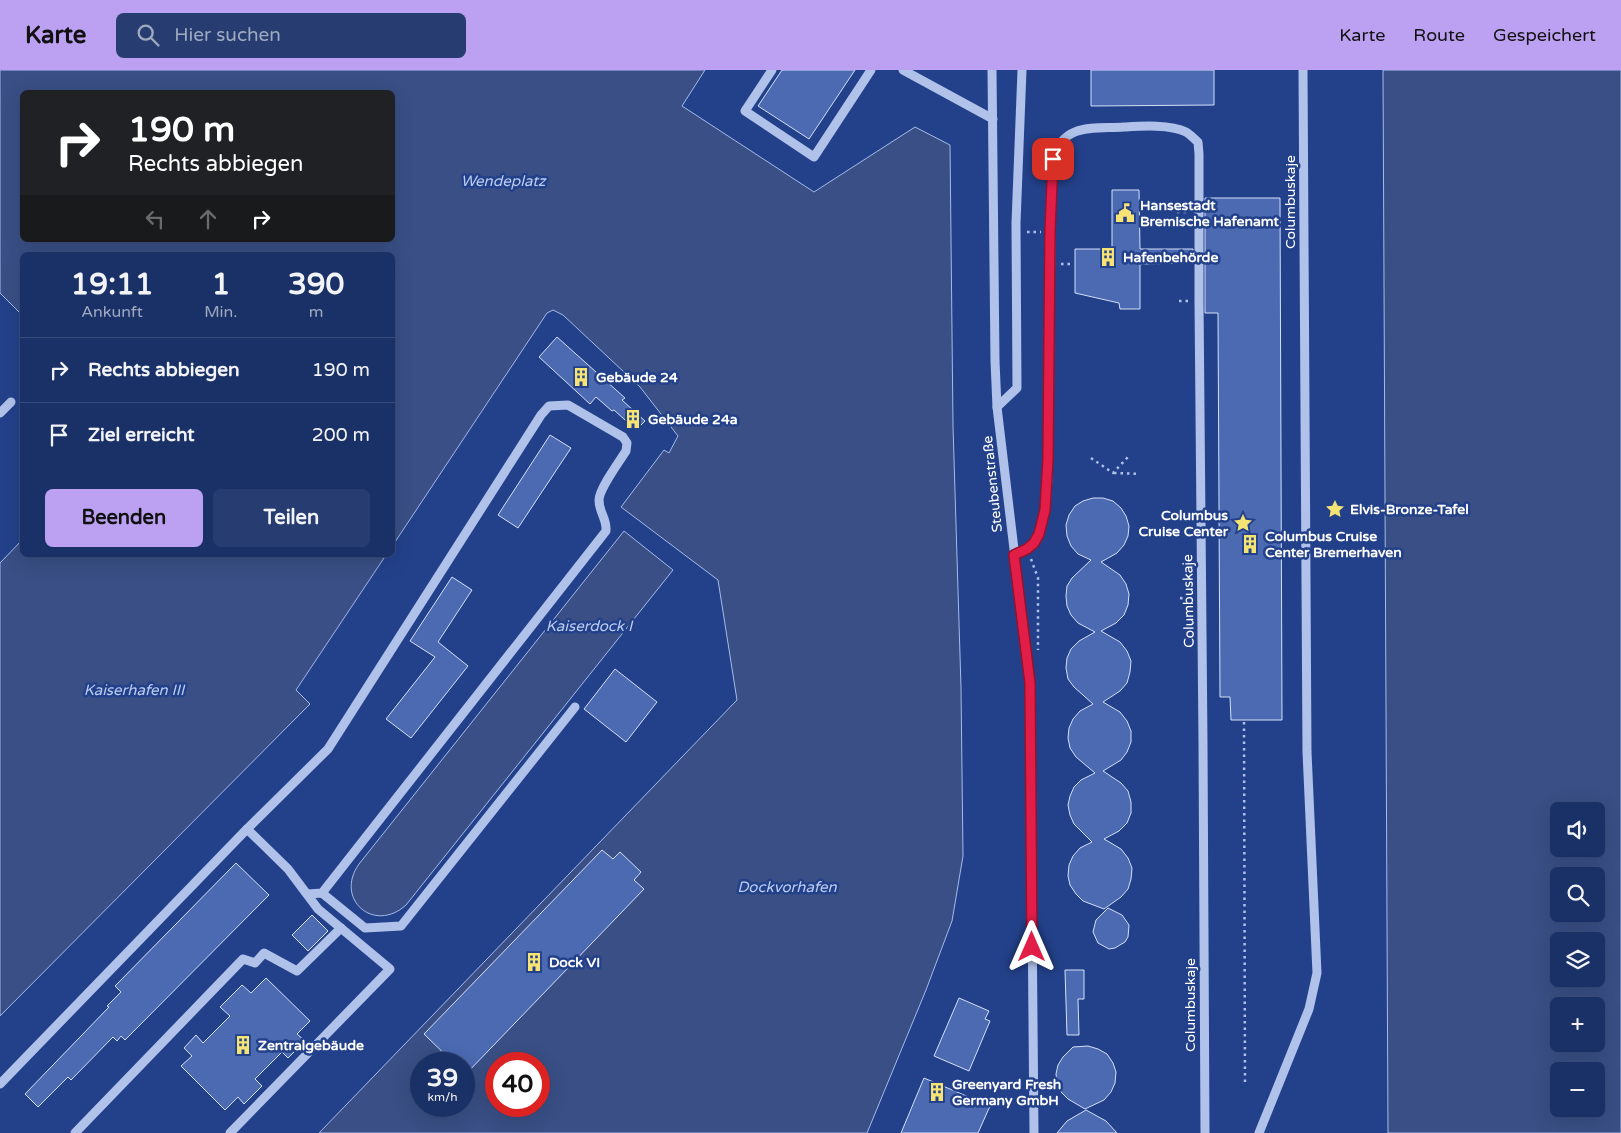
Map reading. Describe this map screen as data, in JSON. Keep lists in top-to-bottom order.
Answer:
{
  "streets": {
    "street": ["Columbuskaje", "Steubenstraße"]
  },
  "crossings": [
    ["Columbuskaje", "Steubenstraße"]
  ],
  "water": [
    "Wendeplatz",
    "Kaiserdock I",
    "Kaiserhafen III",
    "Dockvorhafen"
  ],
  "places": {
    "public building": ["Hansestadt Bremische Hafenamt"],
    "building": [
      "Hafenbehörde",
      "Gebäude 24",
      "Gebäude 24a",
      "Columbus Cruise Center Bremerhaven",
      "Dock VI",
      "Zentralgebäude",
      "Greenyard Fresh Germany GmbH"
    ],
    "place": ["Elvis-Bronze-Tafel", "Columbus Cruise Center"]
  },
  "page": {
    "header": "Karte",
    "search": "Hier suchen",
    "nav": ["Karte", "Route", "Gespeichert"],
    "turn": ["190 m", "Rechts abbiegen"],
    "eta": [
      "19:11",
      "Ankunft",
      "1",
      "Min.",
      "390",
      "m"
    ],
    "list": [
      {
        "name": "Rechts abbiegen",
        "value": "190 m"
      },
      {
        "name": "Ziel erreicht",
        "value": "200 m"
      }
    ],
    "buttons": ["Beenden", "Teilen"],
    "map_buttons": ["+", "−"],
    "speed": "39 km/h",
    "limit": "40"
  }
}
